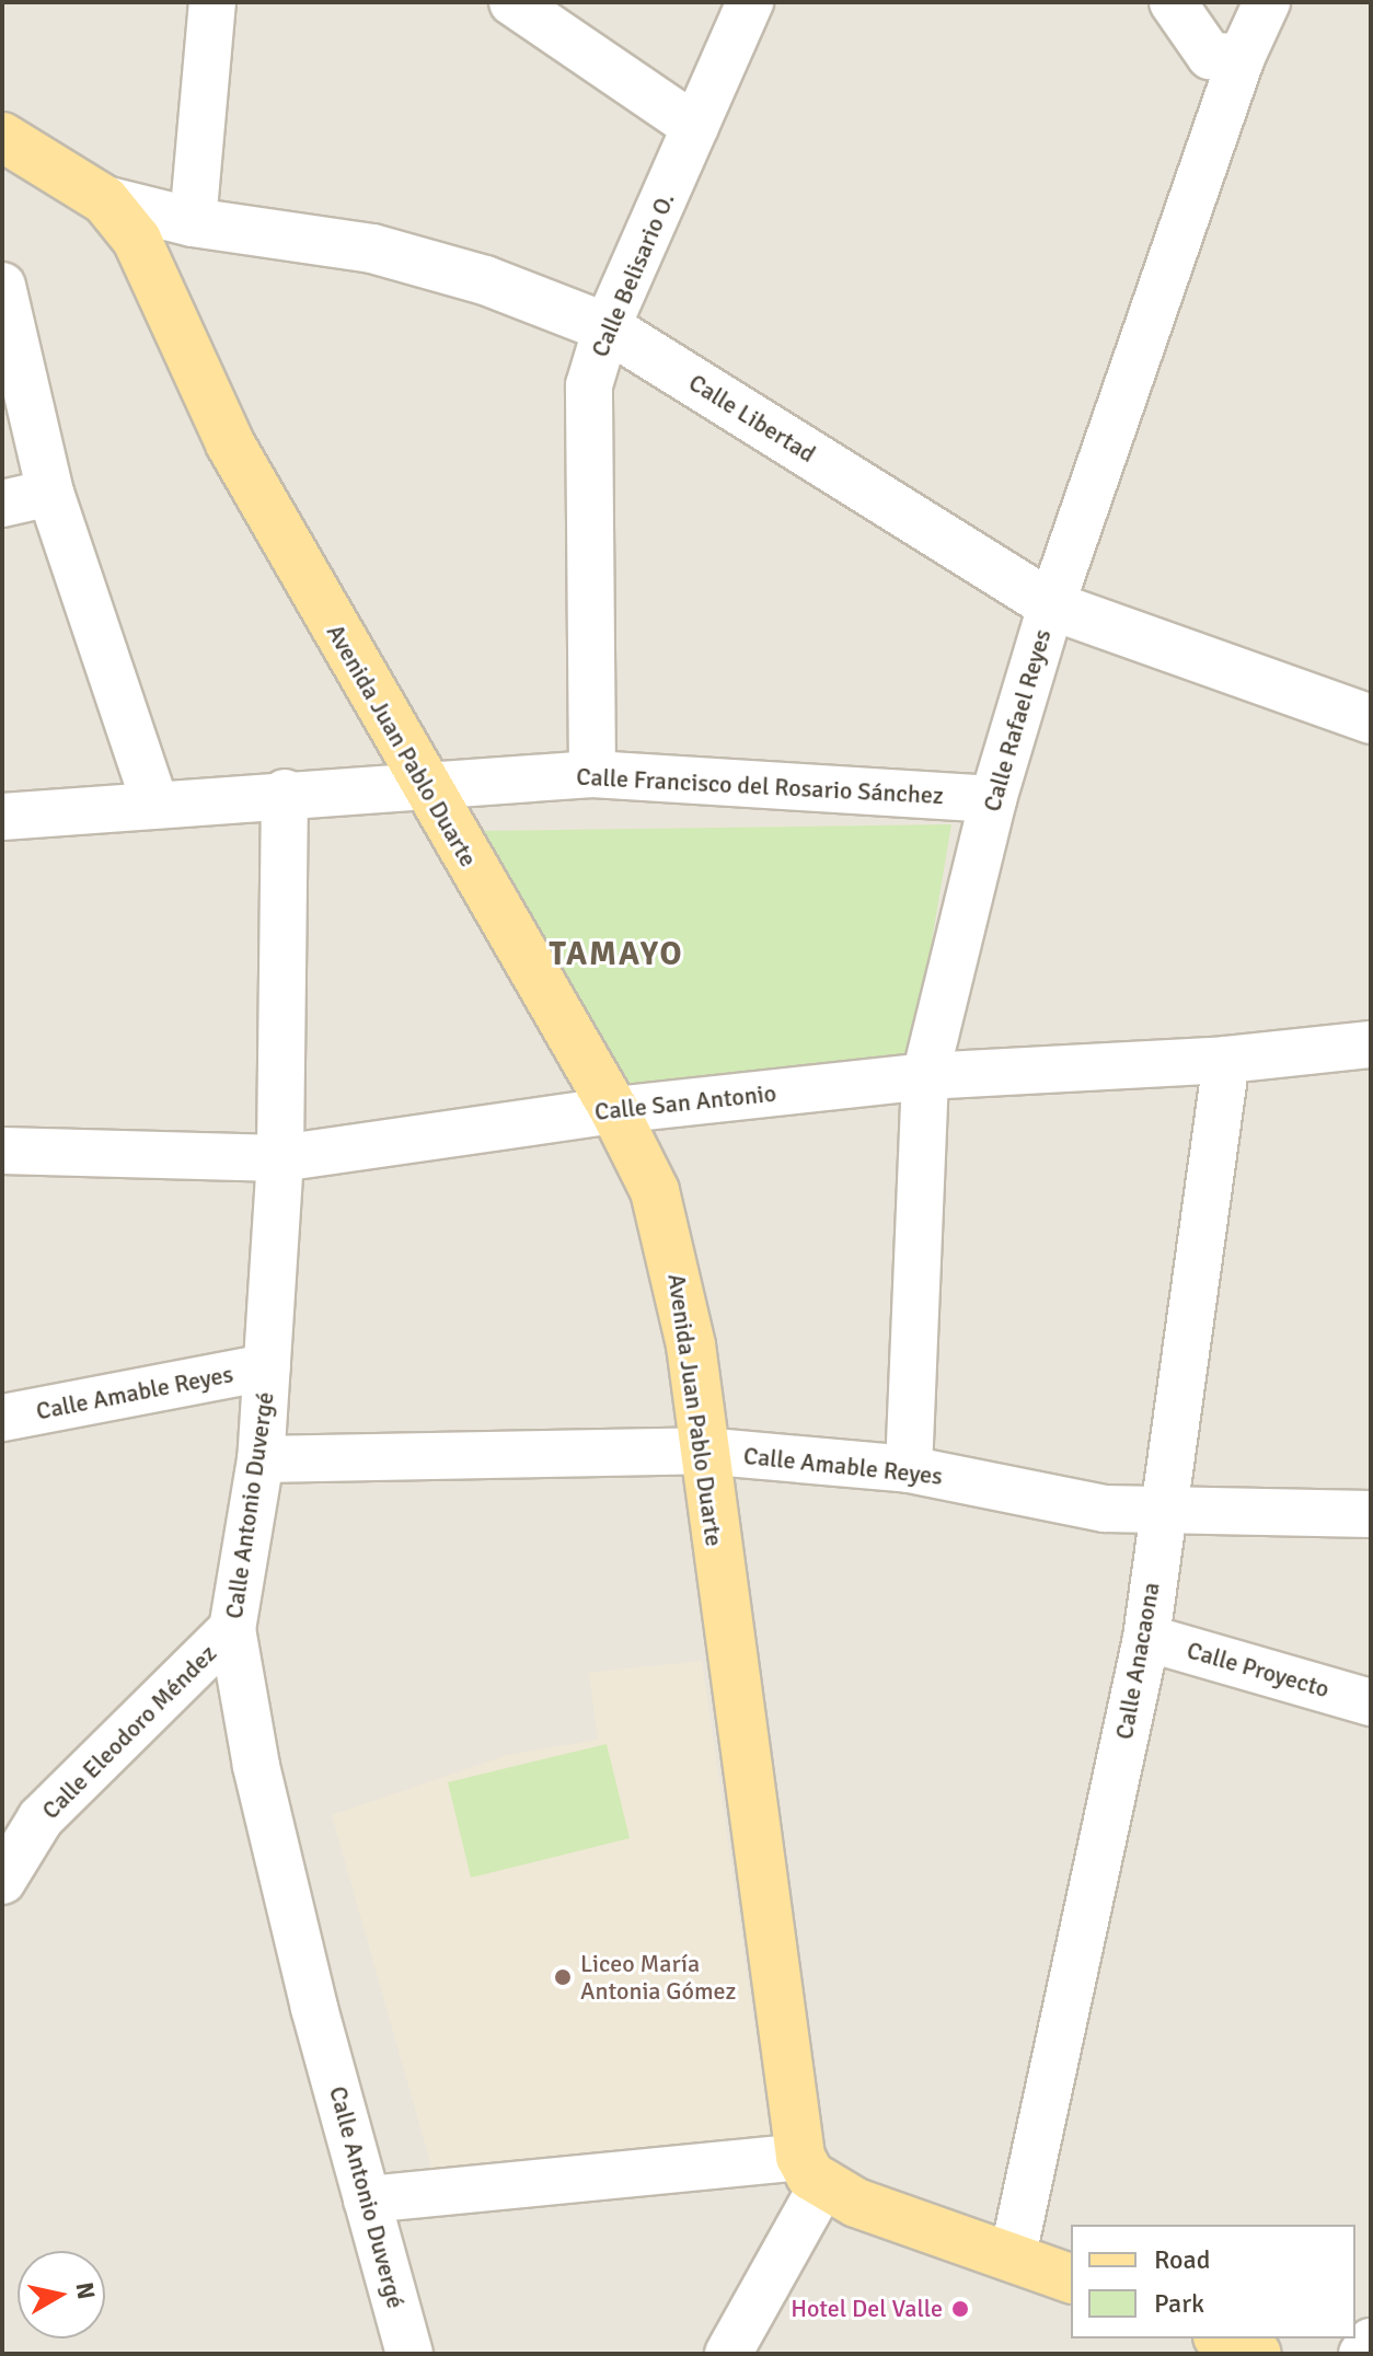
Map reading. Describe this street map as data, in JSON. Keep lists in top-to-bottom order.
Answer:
{
  "streets": {
    "main road": ["Avenida Juan Pablo Duarte"],
    "street": [
      "Calle Belisario O.",
      "Calle Libertad",
      "Calle Rafael Reyes",
      "Calle Francisco del Rosario Sánchez",
      "Calle San Antonio",
      "Calle Amable Reyes",
      "Calle Antonio Duvergé",
      "Calle Anacaona",
      "Calle Proyecto",
      "Calle Eleodoro Méndez"
    ]
  },
  "crossings": [
    ["Calle Belisario O.", "Calle Libertad"],
    ["Calle Belisario O.", "Calle Francisco del Rosario Sánchez"],
    ["Calle Libertad", "Calle Rafael Reyes"],
    ["Calle Libertad", "Avenida Juan Pablo Duarte"],
    ["Calle Rafael Reyes", "Calle Francisco del Rosario Sánchez"],
    ["Calle Rafael Reyes", "Calle San Antonio"],
    ["Calle Rafael Reyes", "Calle Amable Reyes"],
    ["Avenida Juan Pablo Duarte", "Calle Francisco del Rosario Sánchez"],
    ["Avenida Juan Pablo Duarte", "Calle San Antonio"],
    ["Avenida Juan Pablo Duarte", "Calle Amable Reyes"],
    ["Calle Francisco del Rosario Sánchez", "Calle Antonio Duvergé"],
    ["Calle San Antonio", "Calle Antonio Duvergé"],
    ["Calle San Antonio", "Calle Anacaona"],
    ["Calle Amable Reyes", "Calle Antonio Duvergé"],
    ["Calle Amable Reyes", "Calle Anacaona"],
    ["Calle Antonio Duvergé", "Calle Eleodoro Méndez"],
    ["Calle Anacaona", "Calle Proyecto"]
  ],
  "districts": ["TAMAYO"],
  "places": ["Liceo María Antonia Gómez", "Hotel Del Valle"],
  "legend": ["Road", "Park"],
  "north": "right"
}
